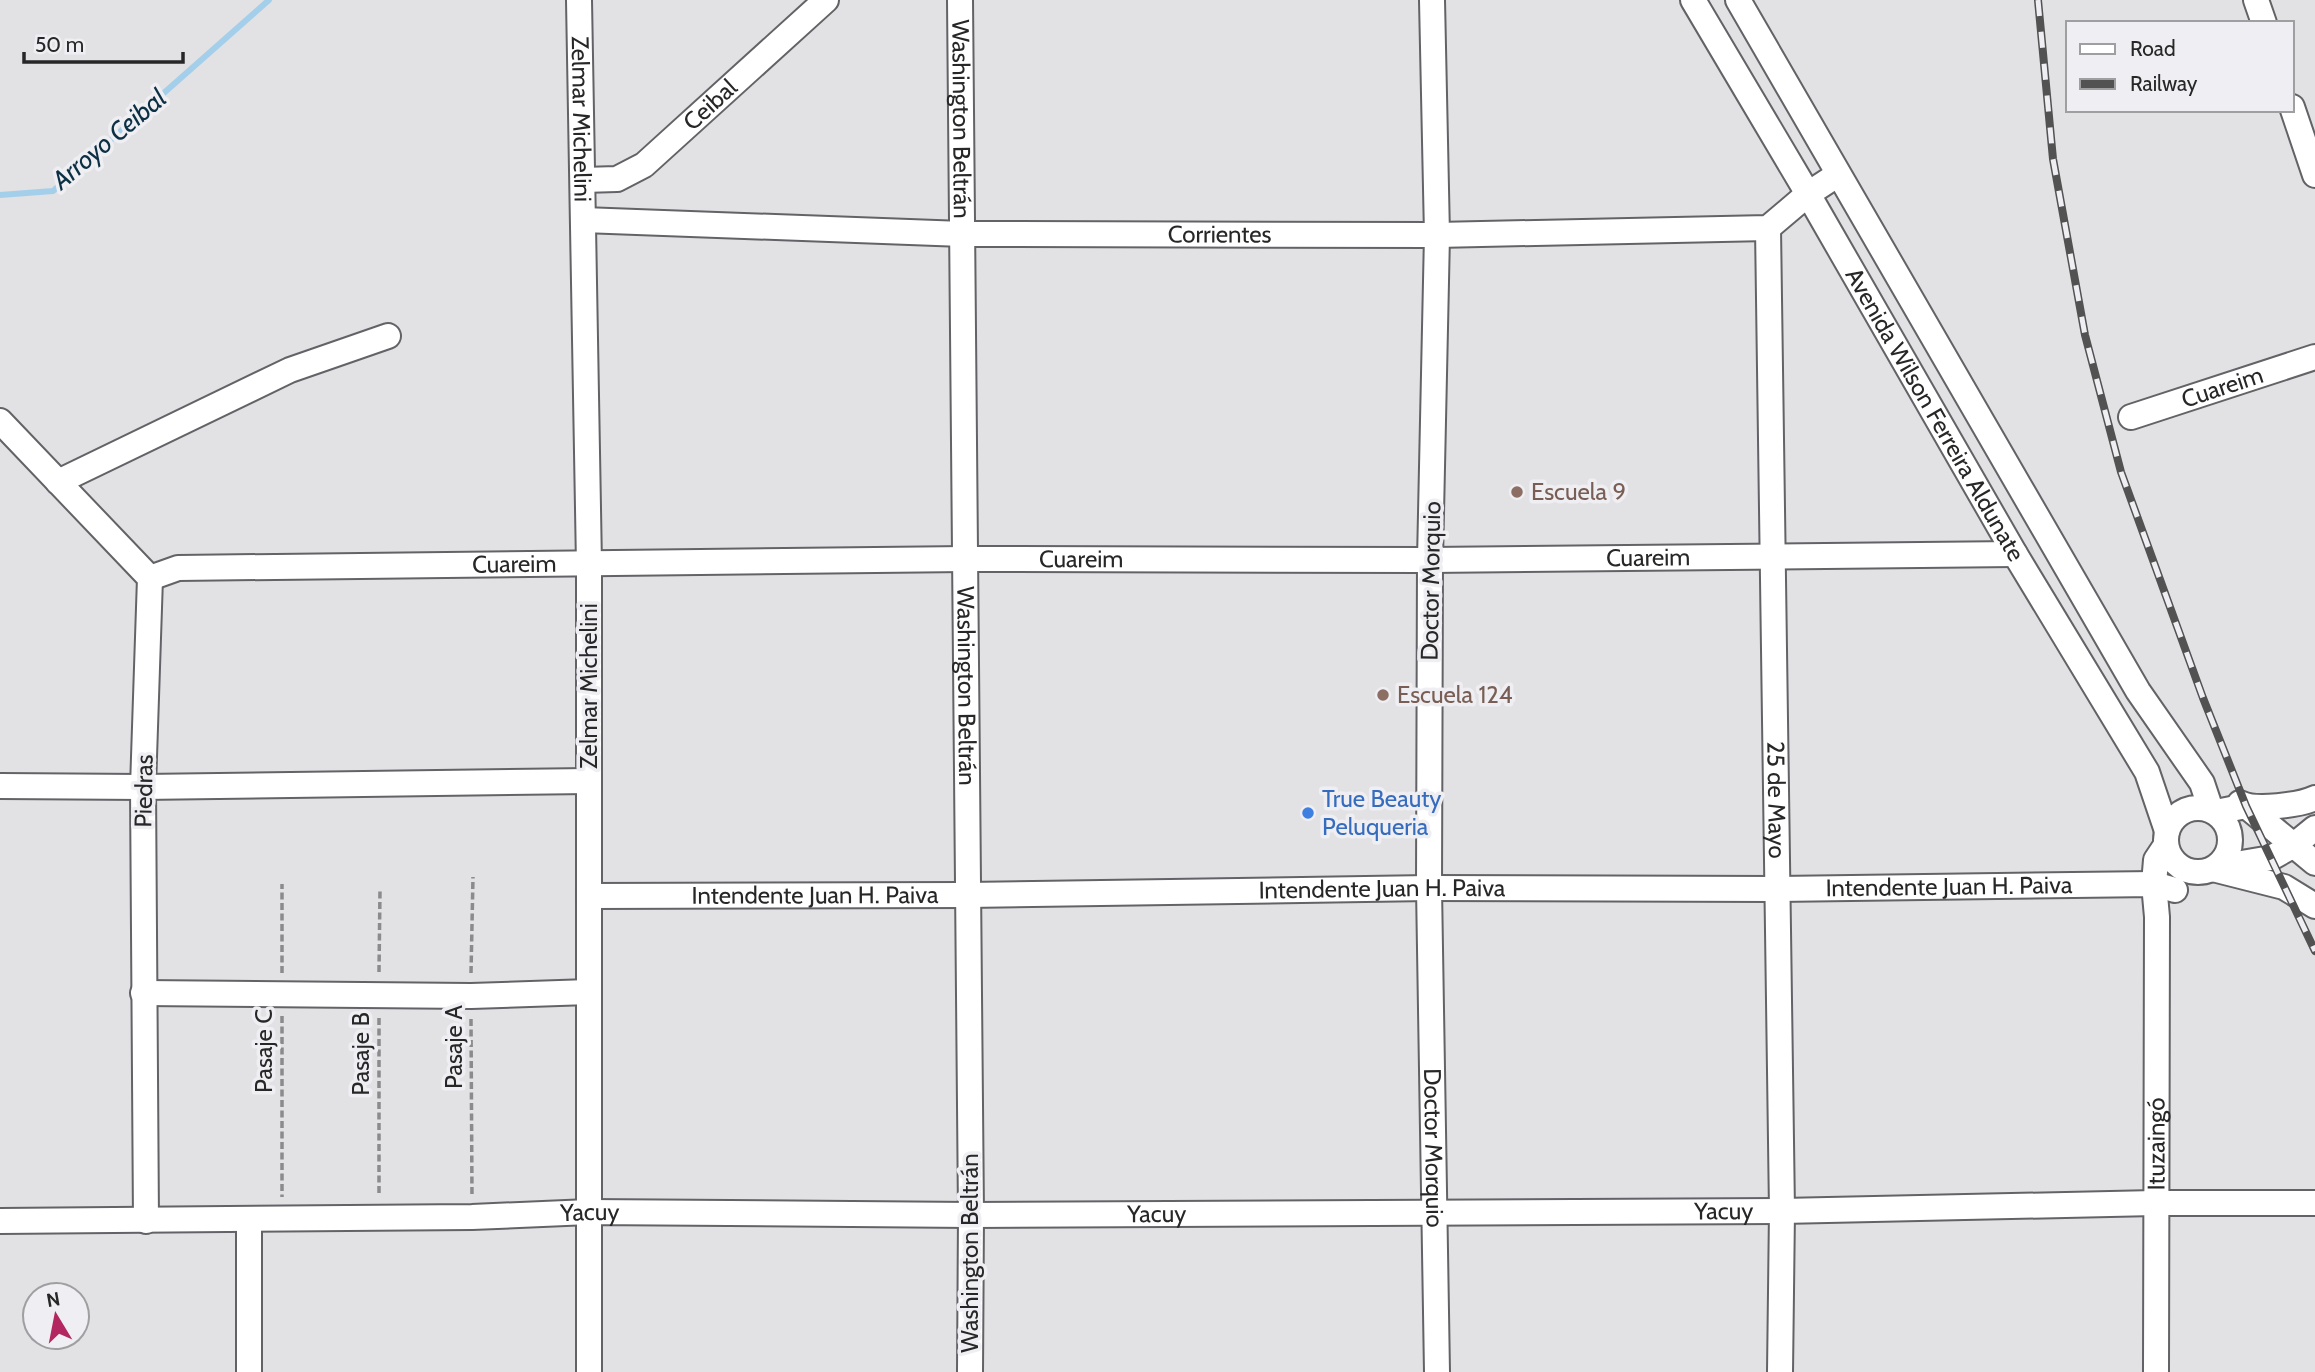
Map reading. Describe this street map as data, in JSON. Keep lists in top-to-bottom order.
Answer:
{
  "streets": {
    "street": [
      "Ceibal",
      "Zelmar Michelini",
      "Washington Beltrán",
      "Corrientes",
      "Cuareim",
      "Avenida Wilson Ferreira Aldunate",
      "Doctor Morquio",
      "Piedras",
      "25 de Mayo",
      "Intendente Juan H. Paiva",
      "Ituzaingó",
      "Yacuy"
    ],
    "path": ["Pasaje A", "Pasaje C", "Pasaje B"]
  },
  "crossings": [
    ["Ceibal", "Zelmar Michelini"],
    ["Zelmar Michelini", "Corrientes"],
    ["Zelmar Michelini", "Cuareim"],
    ["Zelmar Michelini", "Intendente Juan H. Paiva"],
    ["Zelmar Michelini", "Yacuy"],
    ["Washington Beltrán", "Corrientes"],
    ["Washington Beltrán", "Cuareim"],
    ["Washington Beltrán", "Intendente Juan H. Paiva"],
    ["Washington Beltrán", "Yacuy"],
    ["Corrientes", "Doctor Morquio"],
    ["Corrientes", "25 de Mayo"],
    ["Cuareim", "Avenida Wilson Ferreira Aldunate"],
    ["Cuareim", "Doctor Morquio"],
    ["Cuareim", "Piedras"],
    ["Cuareim", "25 de Mayo"],
    ["Avenida Wilson Ferreira Aldunate", "Ituzaingó"],
    ["Doctor Morquio", "Intendente Juan H. Paiva"],
    ["Doctor Morquio", "Yacuy"],
    ["Piedras", "Yacuy"],
    ["25 de Mayo", "Intendente Juan H. Paiva"],
    ["25 de Mayo", "Yacuy"],
    ["Intendente Juan H. Paiva", "Ituzaingó"],
    ["Pasaje A", "Yacuy"],
    ["Pasaje C", "Yacuy"],
    ["Pasaje B", "Yacuy"],
    ["Ituzaingó", "Yacuy"]
  ],
  "water": ["Arroyo Ceibal"],
  "places": ["Escuela 9", "Escuela 124", "True Beauty Peluqueria"],
  "legend": ["Road", "Railway"],
  "scale_bar": "50 m",
  "north": "top"
}
